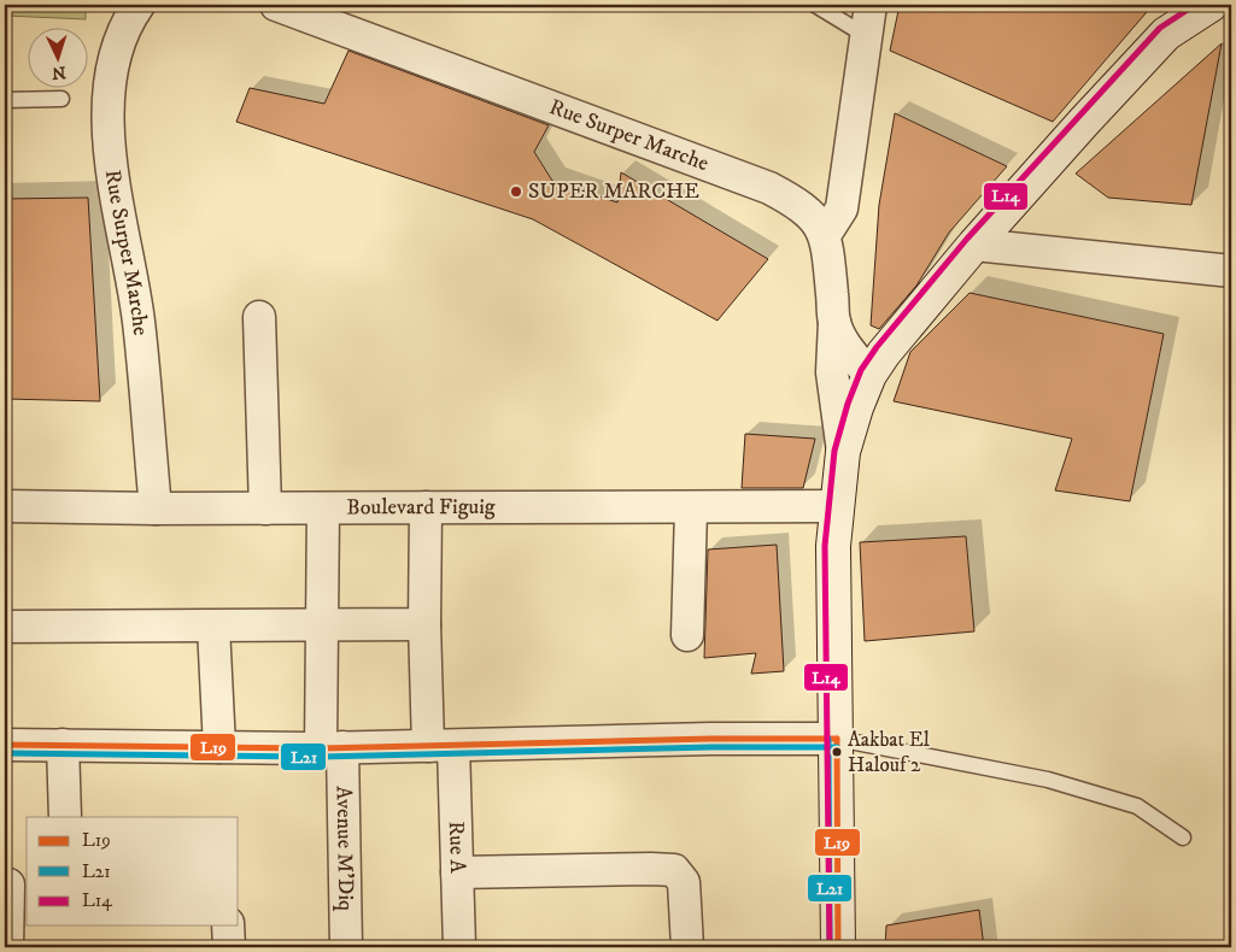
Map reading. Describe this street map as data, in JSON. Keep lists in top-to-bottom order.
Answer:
{
  "streets": {
    "street": [
      "Rue Surper Marche",
      "Boulevard Figuig",
      "Rue A",
      "Avenue M'Diq"
    ]
  },
  "crossings": [
    ["Rue Surper Marche", "Boulevard Figuig"],
    ["Boulevard Figuig", "Rue A"],
    ["Boulevard Figuig", "Avenue M'Diq"]
  ],
  "places": ["SUPER MARCHE", "Aakbat El Halouf 2"],
  "lines": ["transit line L14", "transit line L19", "transit line L21"],
  "legend": ["L19", "L21", "L14"],
  "north": "bottom"
}
